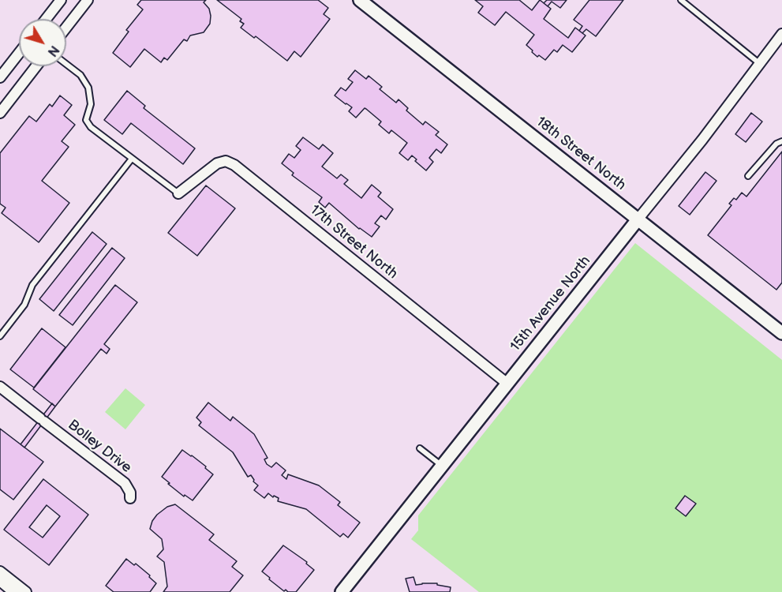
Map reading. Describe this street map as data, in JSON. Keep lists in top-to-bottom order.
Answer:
{
  "streets": {
    "street": [
      "18th Street North",
      "17th Street North",
      "15th Avenue North",
      "Bolley Drive"
    ]
  },
  "crossings": [
    ["18th Street North", "15th Avenue North"],
    ["17th Street North", "15th Avenue North"]
  ],
  "north": "bottom right"
}
